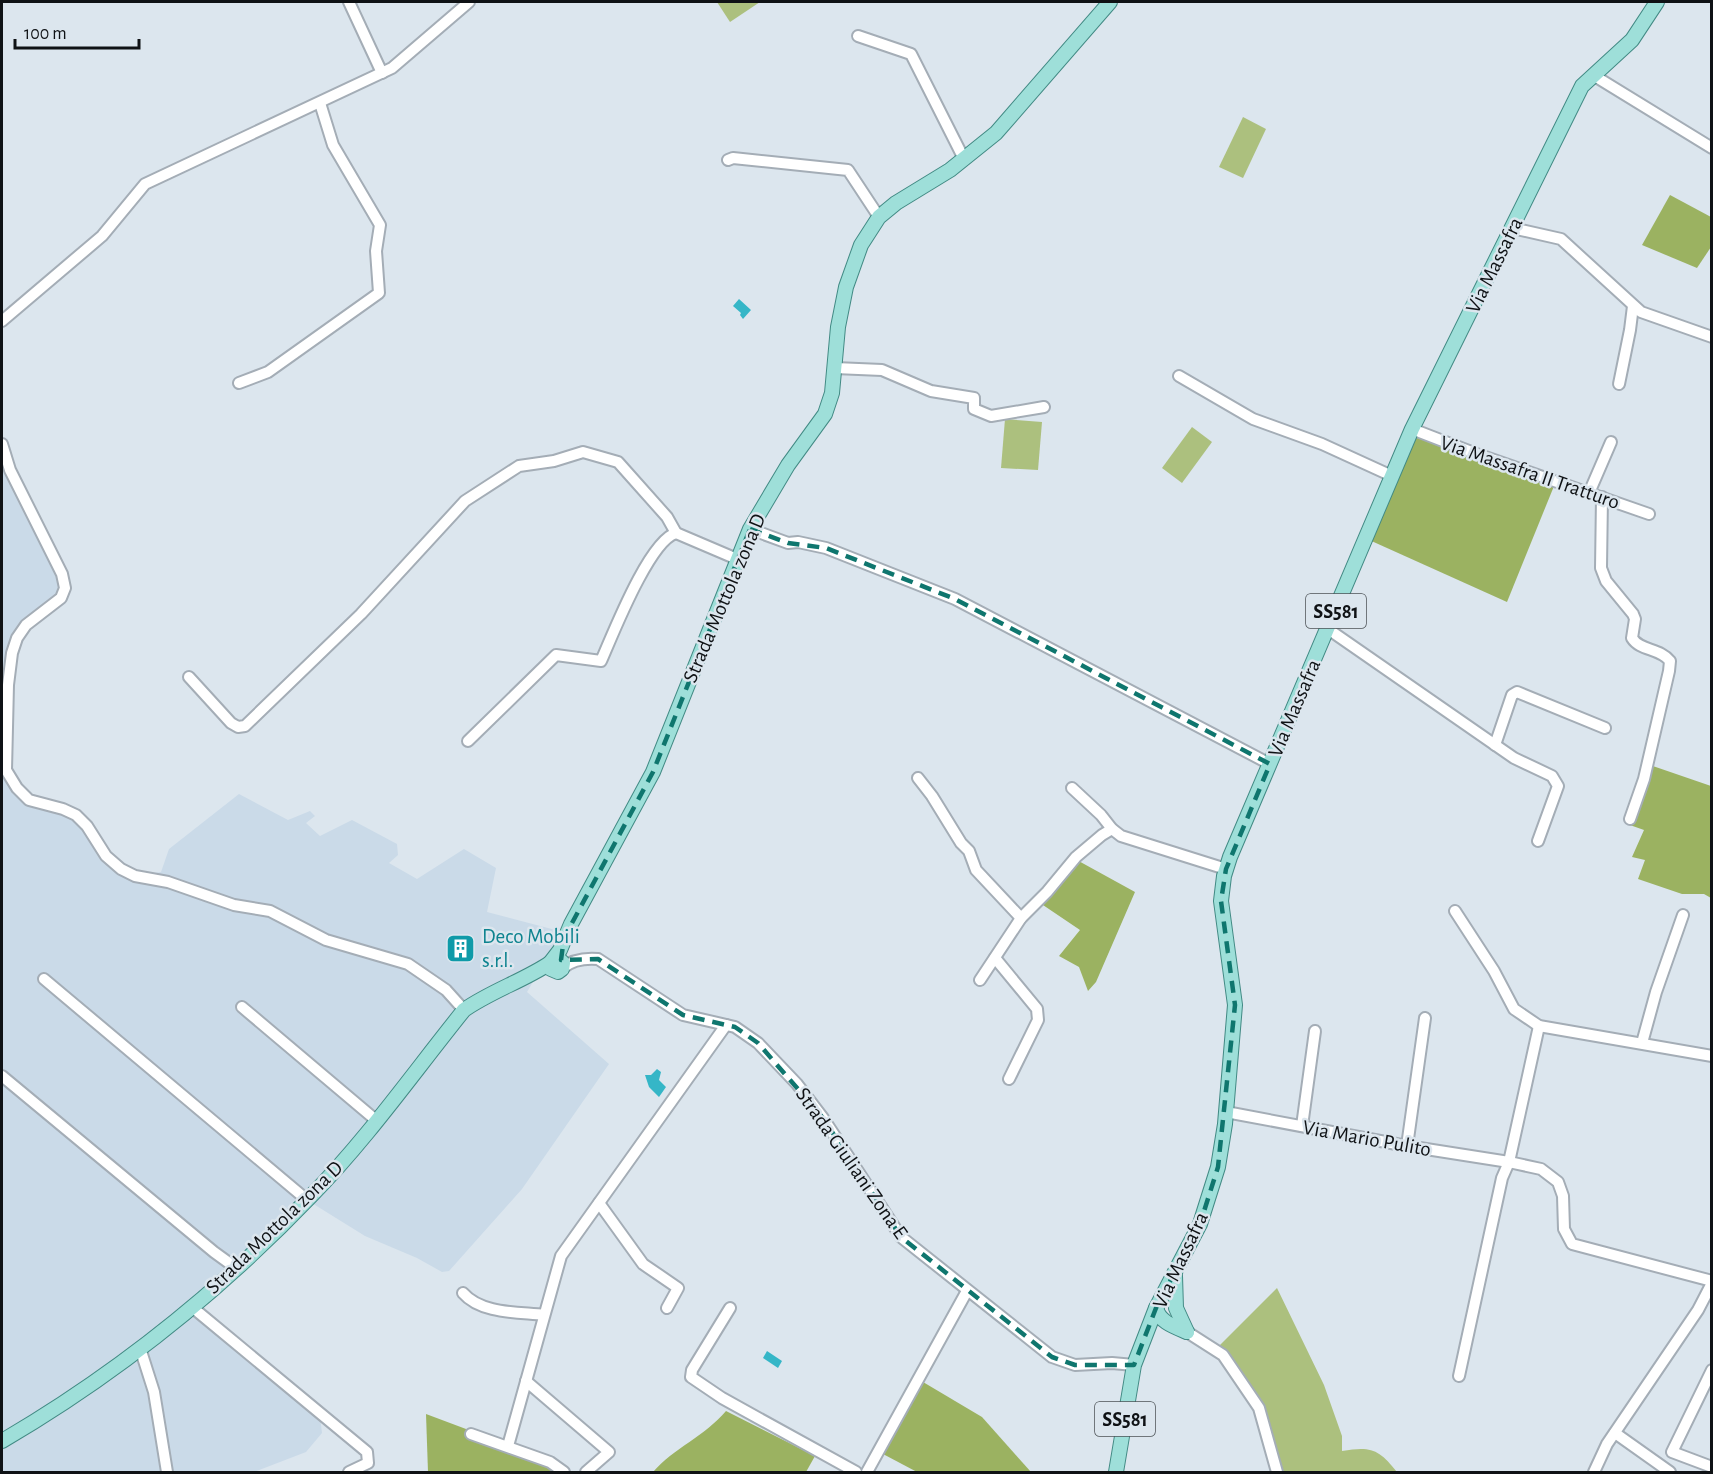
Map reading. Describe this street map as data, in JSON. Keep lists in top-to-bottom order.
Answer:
{
  "streets": {
    "main road": ["Via Massafra", "Strada Mottola zona D", "SS581"],
    "street": ["Via Massafra II Tratturo", "Via Mario Pulito", "Strada Giuliani Zona E"]
  },
  "crossings": [
    ["Via Massafra", "Via Massafra II Tratturo"],
    ["Via Massafra", "Via Mario Pulito"],
    ["Via Massafra", "Strada Giuliani Zona E"],
    ["Strada Mottola zona D", "Strada Giuliani Zona E"]
  ],
  "places": {
    "building": ["Deco Mobili s.r.l."]
  },
  "scale_bar": "100 m"
}
